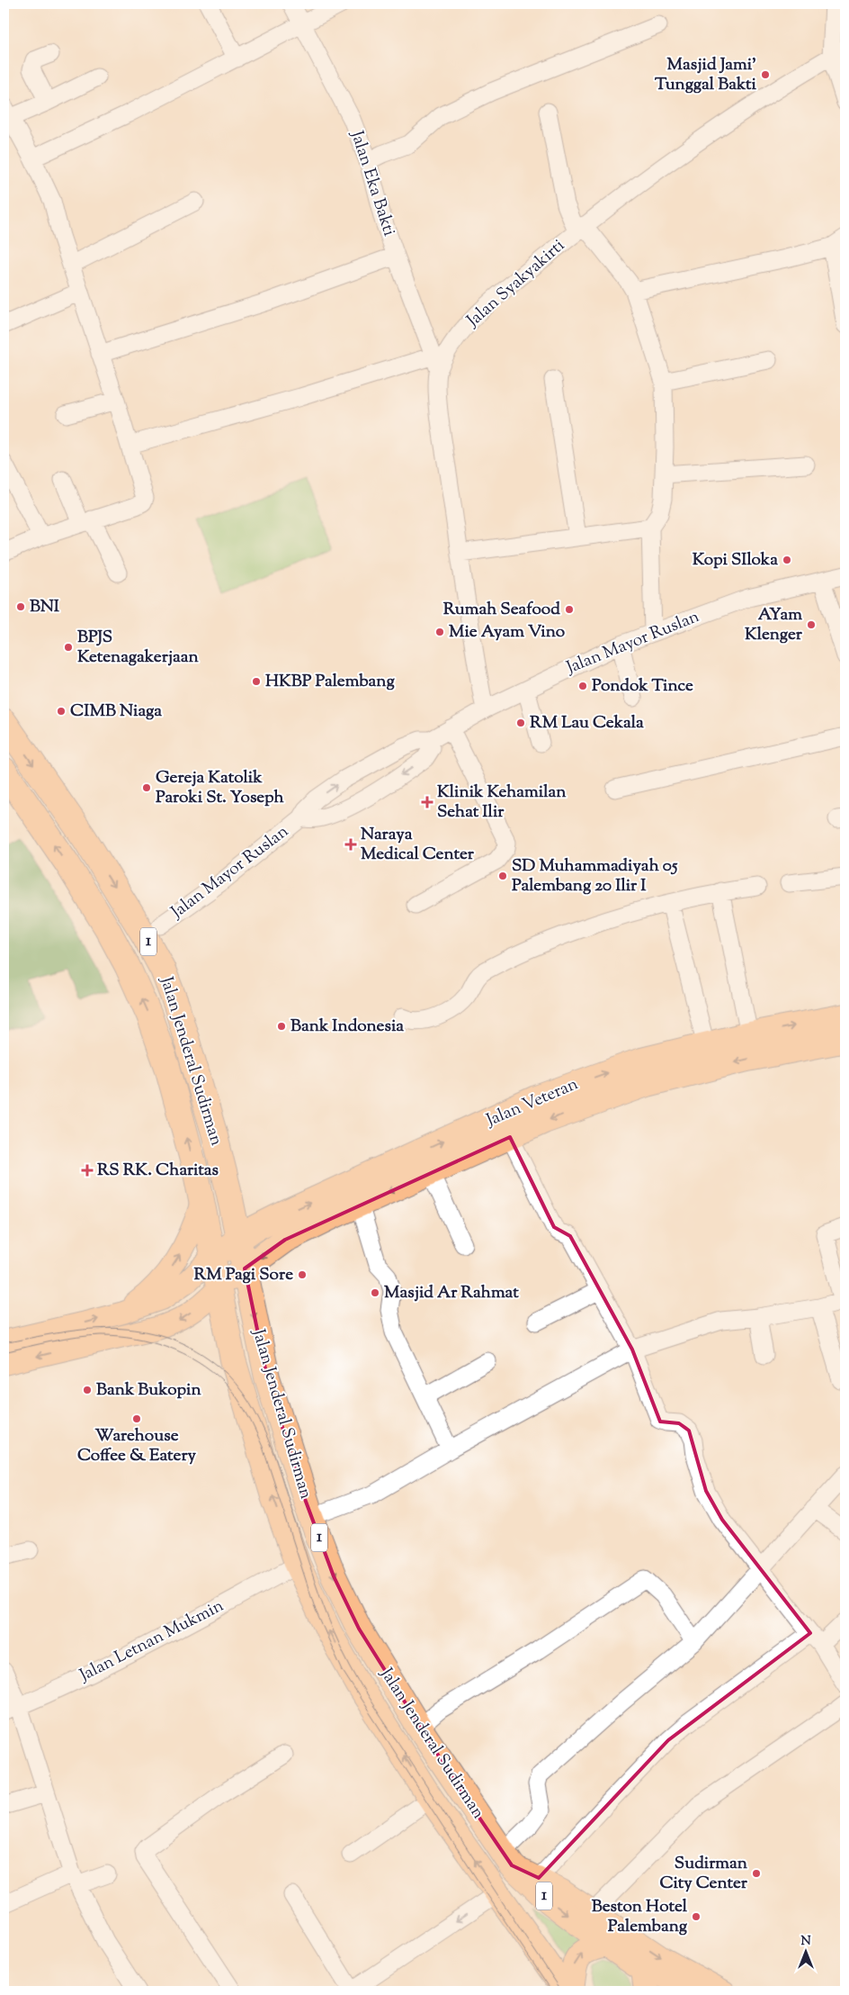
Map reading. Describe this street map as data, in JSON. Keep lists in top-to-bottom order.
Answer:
{
  "streets": {
    "highway": ["1", "Jalan Jenderal Sudirman", "Jalan Veteran"],
    "street": [
      "Jalan Eka Bakti",
      "Jalan Syakyakirti",
      "Jalan Mayor Ruslan",
      "Jalan Letnan Mukmin"
    ]
  },
  "crossings": [
    ["Jalan Eka Bakti", "Jalan Syakyakirti"],
    ["Jalan Syakyakirti", "Jalan Mayor Ruslan"],
    ["Jalan Jenderal Sudirman", "Jalan Veteran"],
    ["Jalan Jenderal Sudirman", "Jalan Letnan Mukmin"]
  ],
  "places": {
    "other": [
      "Masjid Jami' Tunggal Bakti",
      "Kopi SIloka",
      "BNI",
      "Rumah Seafood",
      "AYam Klenger",
      "Mie Ayam Vino",
      "BPJS Ketenagakerjaan",
      "HKBP Palembang",
      "Pondok Tince",
      "CIMB Niaga",
      "RM Lau Cekala",
      "Gereja Katolik Paroki St. Yoseph",
      "SD Muhammadiyah 05 Palembang 20 Ilir I",
      "Bank Indonesia",
      "RM Pagi Sore",
      "Masjid Ar Rahmat",
      "Bank Bukopin",
      "Warehouse Coffee & Eatery",
      "Sudirman City Center",
      "Beston Hotel Palembang"
    ],
    "health": ["Klinik Kehamilan Sehat Ilir", "Naraya Medical Center", "RS RK. Charitas"]
  },
  "north": "top"
}
